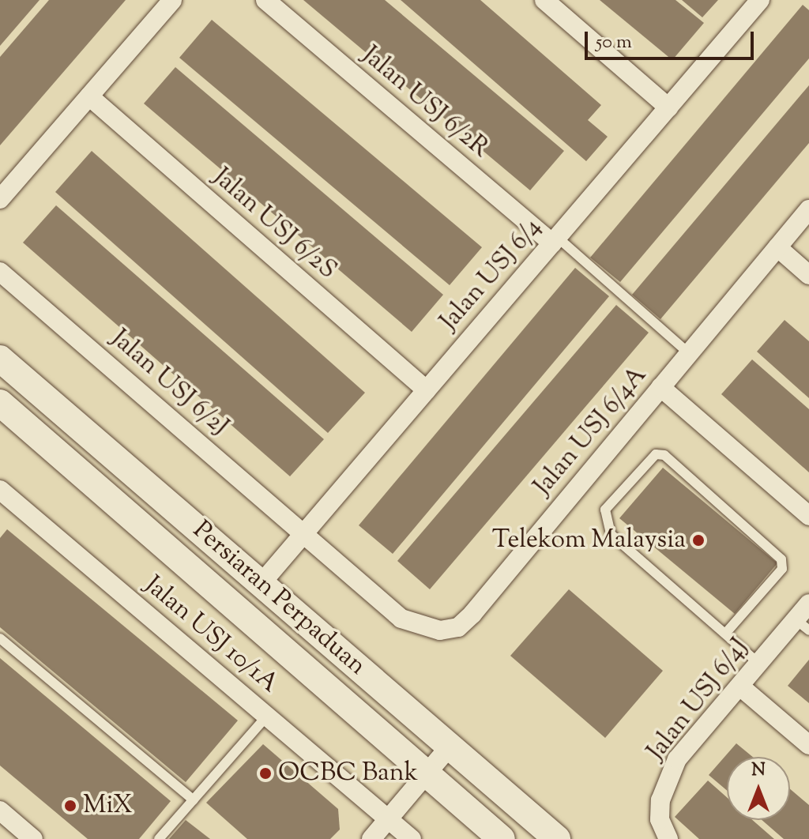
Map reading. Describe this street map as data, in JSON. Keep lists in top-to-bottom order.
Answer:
{
  "streets": {
    "main road": ["Persiaran Perpaduan"],
    "street": [
      "Jalan USJ 6/2R",
      "Jalan USJ 6/2S",
      "Jalan USJ 6/4",
      "Jalan USJ 6/2J",
      "Jalan USJ 6/4A",
      "Jalan USJ 10/1A",
      "Jalan USJ 6/4J"
    ]
  },
  "crossings": [
    ["Jalan USJ 6/2R", "Jalan USJ 6/4"],
    ["Jalan USJ 6/2S", "Jalan USJ 6/4"],
    ["Jalan USJ 6/4", "Jalan USJ 6/2J"],
    ["Jalan USJ 6/4", "Jalan USJ 6/4A"],
    ["Jalan USJ 6/4", "Persiaran Perpaduan"],
    ["Jalan USJ 6/2J", "Jalan USJ 6/4A"]
  ],
  "places": ["Telekom Malaysia", "OCBC Bank", "MiX"],
  "scale_bar": "50 m",
  "north": "top"
}
